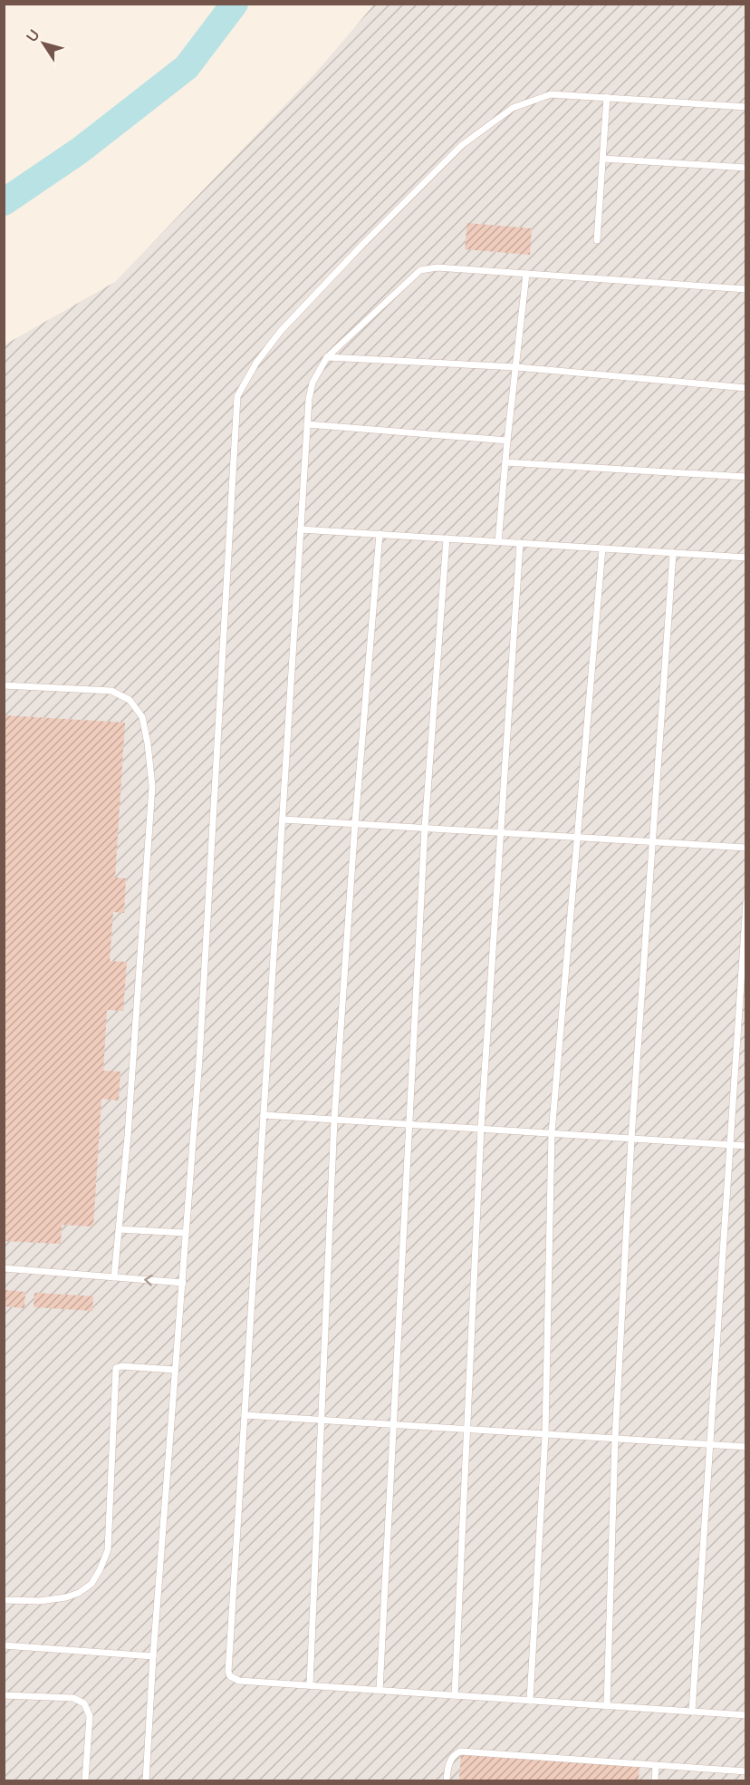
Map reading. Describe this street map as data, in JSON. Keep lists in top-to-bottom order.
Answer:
{
  "north": "top left"
}
